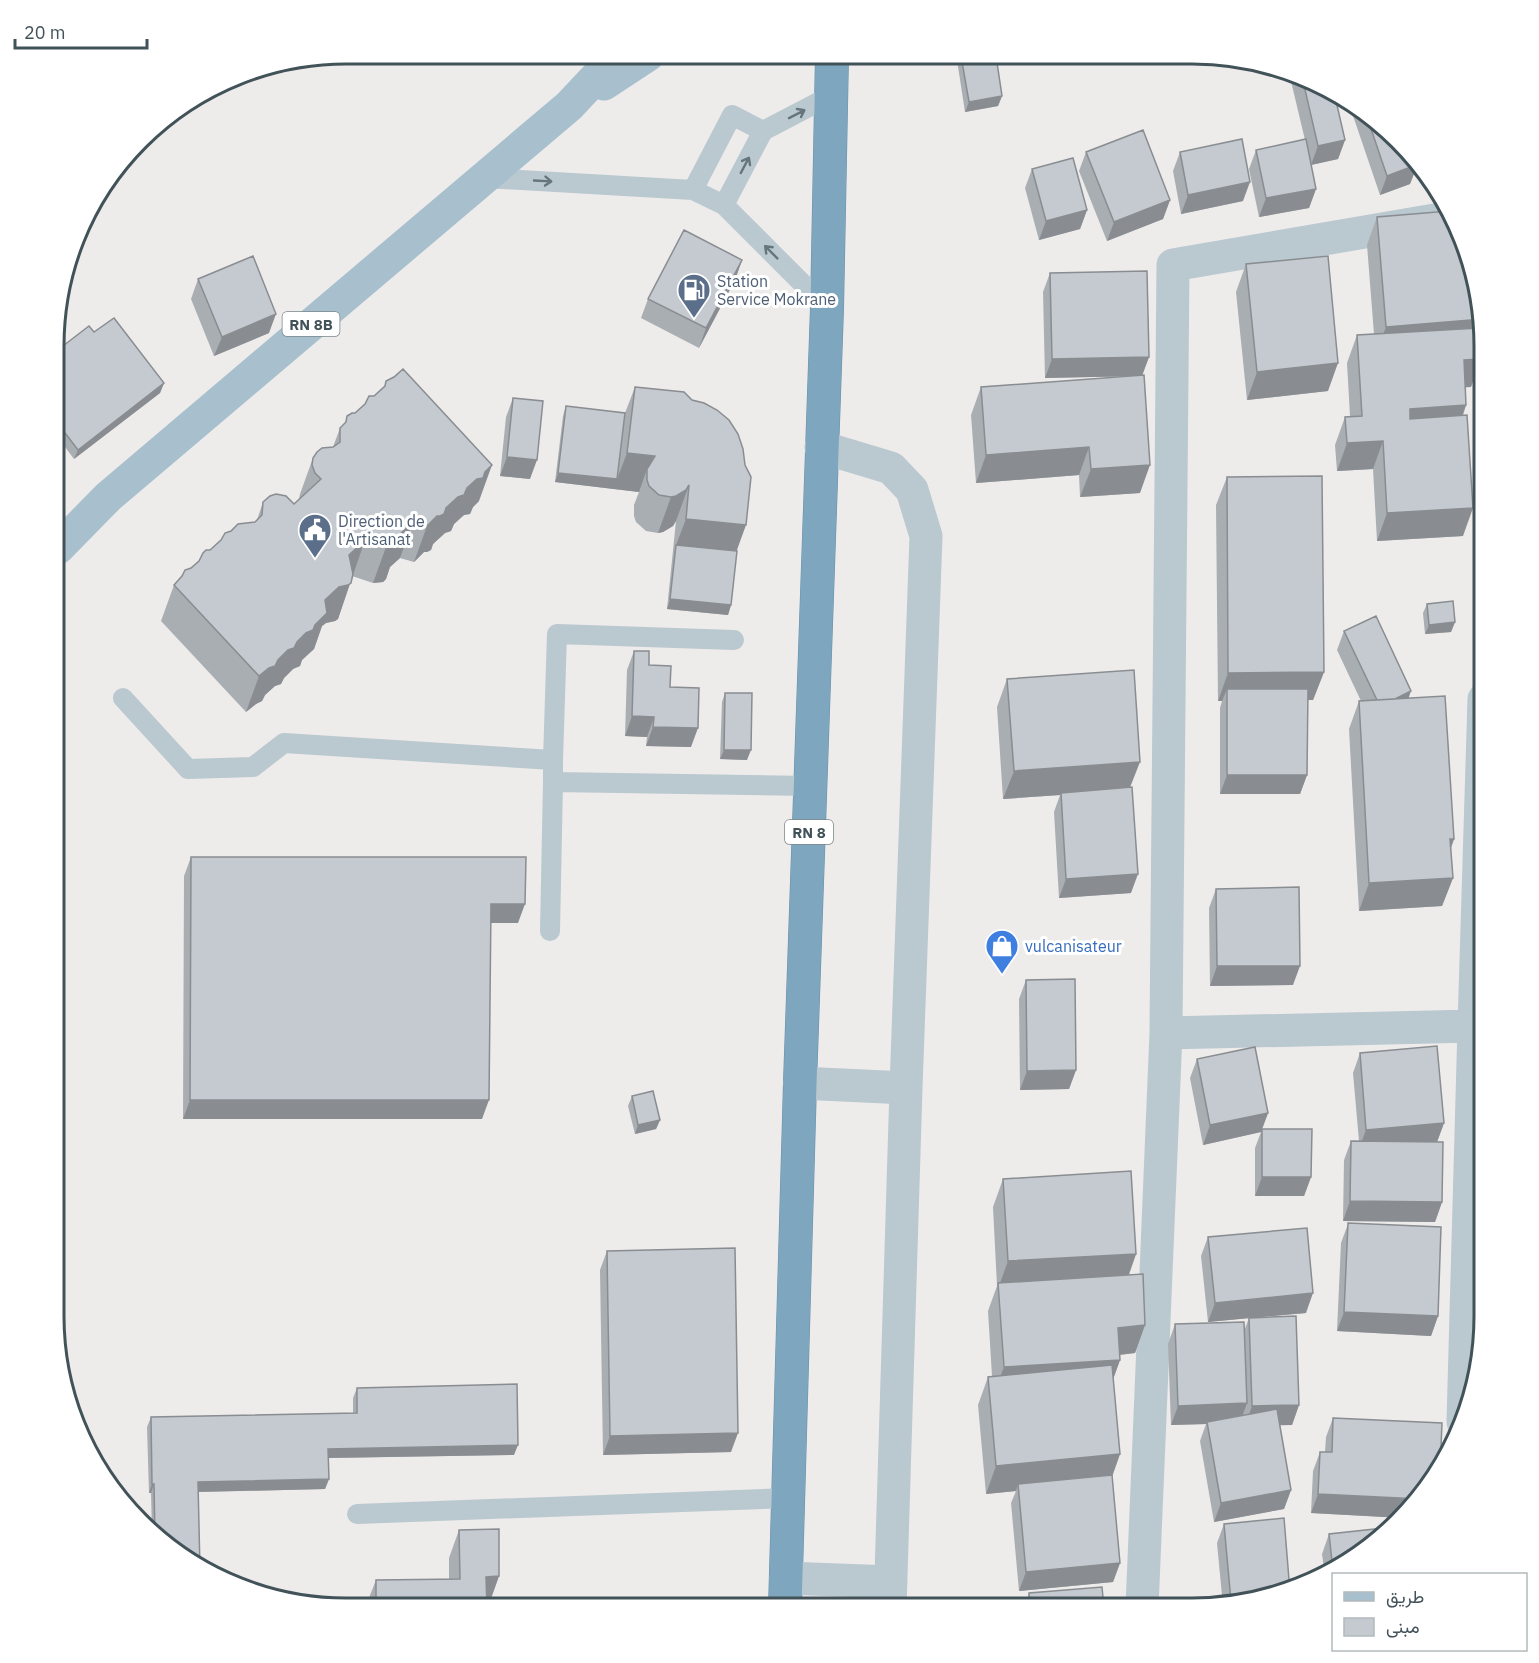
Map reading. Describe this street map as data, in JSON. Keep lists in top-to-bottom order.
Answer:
{
  "streets": {
    "highway": ["RN 8"],
    "main road": ["RN 8B"]
  },
  "places": {
    "fuel station": ["Station Service Mokrane"],
    "public building": ["Direction de l'Artisanat"],
    "shop": ["vulcanisateur"]
  },
  "legend": ["طريق", "مبنى"],
  "scale_bar": "20 m"
}
